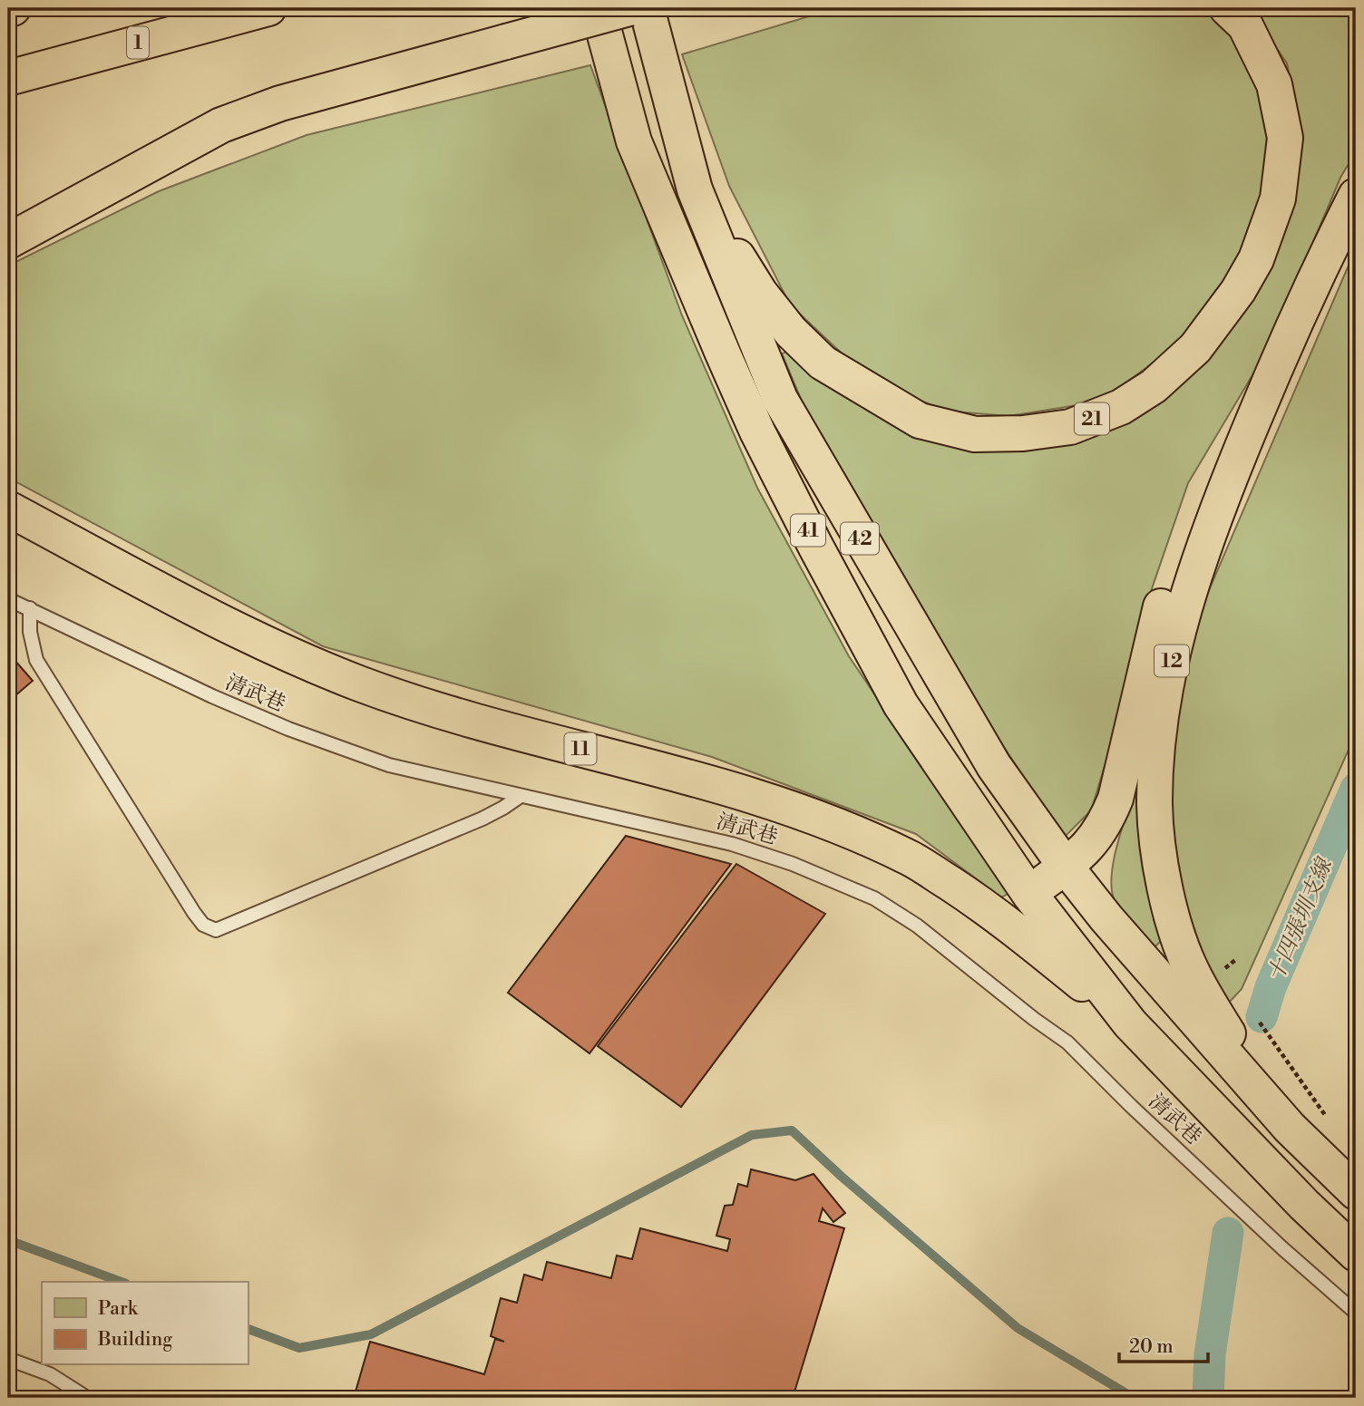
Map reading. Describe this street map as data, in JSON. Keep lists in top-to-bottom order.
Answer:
{
  "streets": {
    "highway": [
      "1",
      "21",
      "41",
      "42",
      "12",
      "11"
    ],
    "lane": ["清武巷"]
  },
  "crossings": [
    ["21", "42"]
  ],
  "water": ["十四張圳支線"],
  "legend": ["Park", "Building"],
  "scale_bar": "20 m"
}
